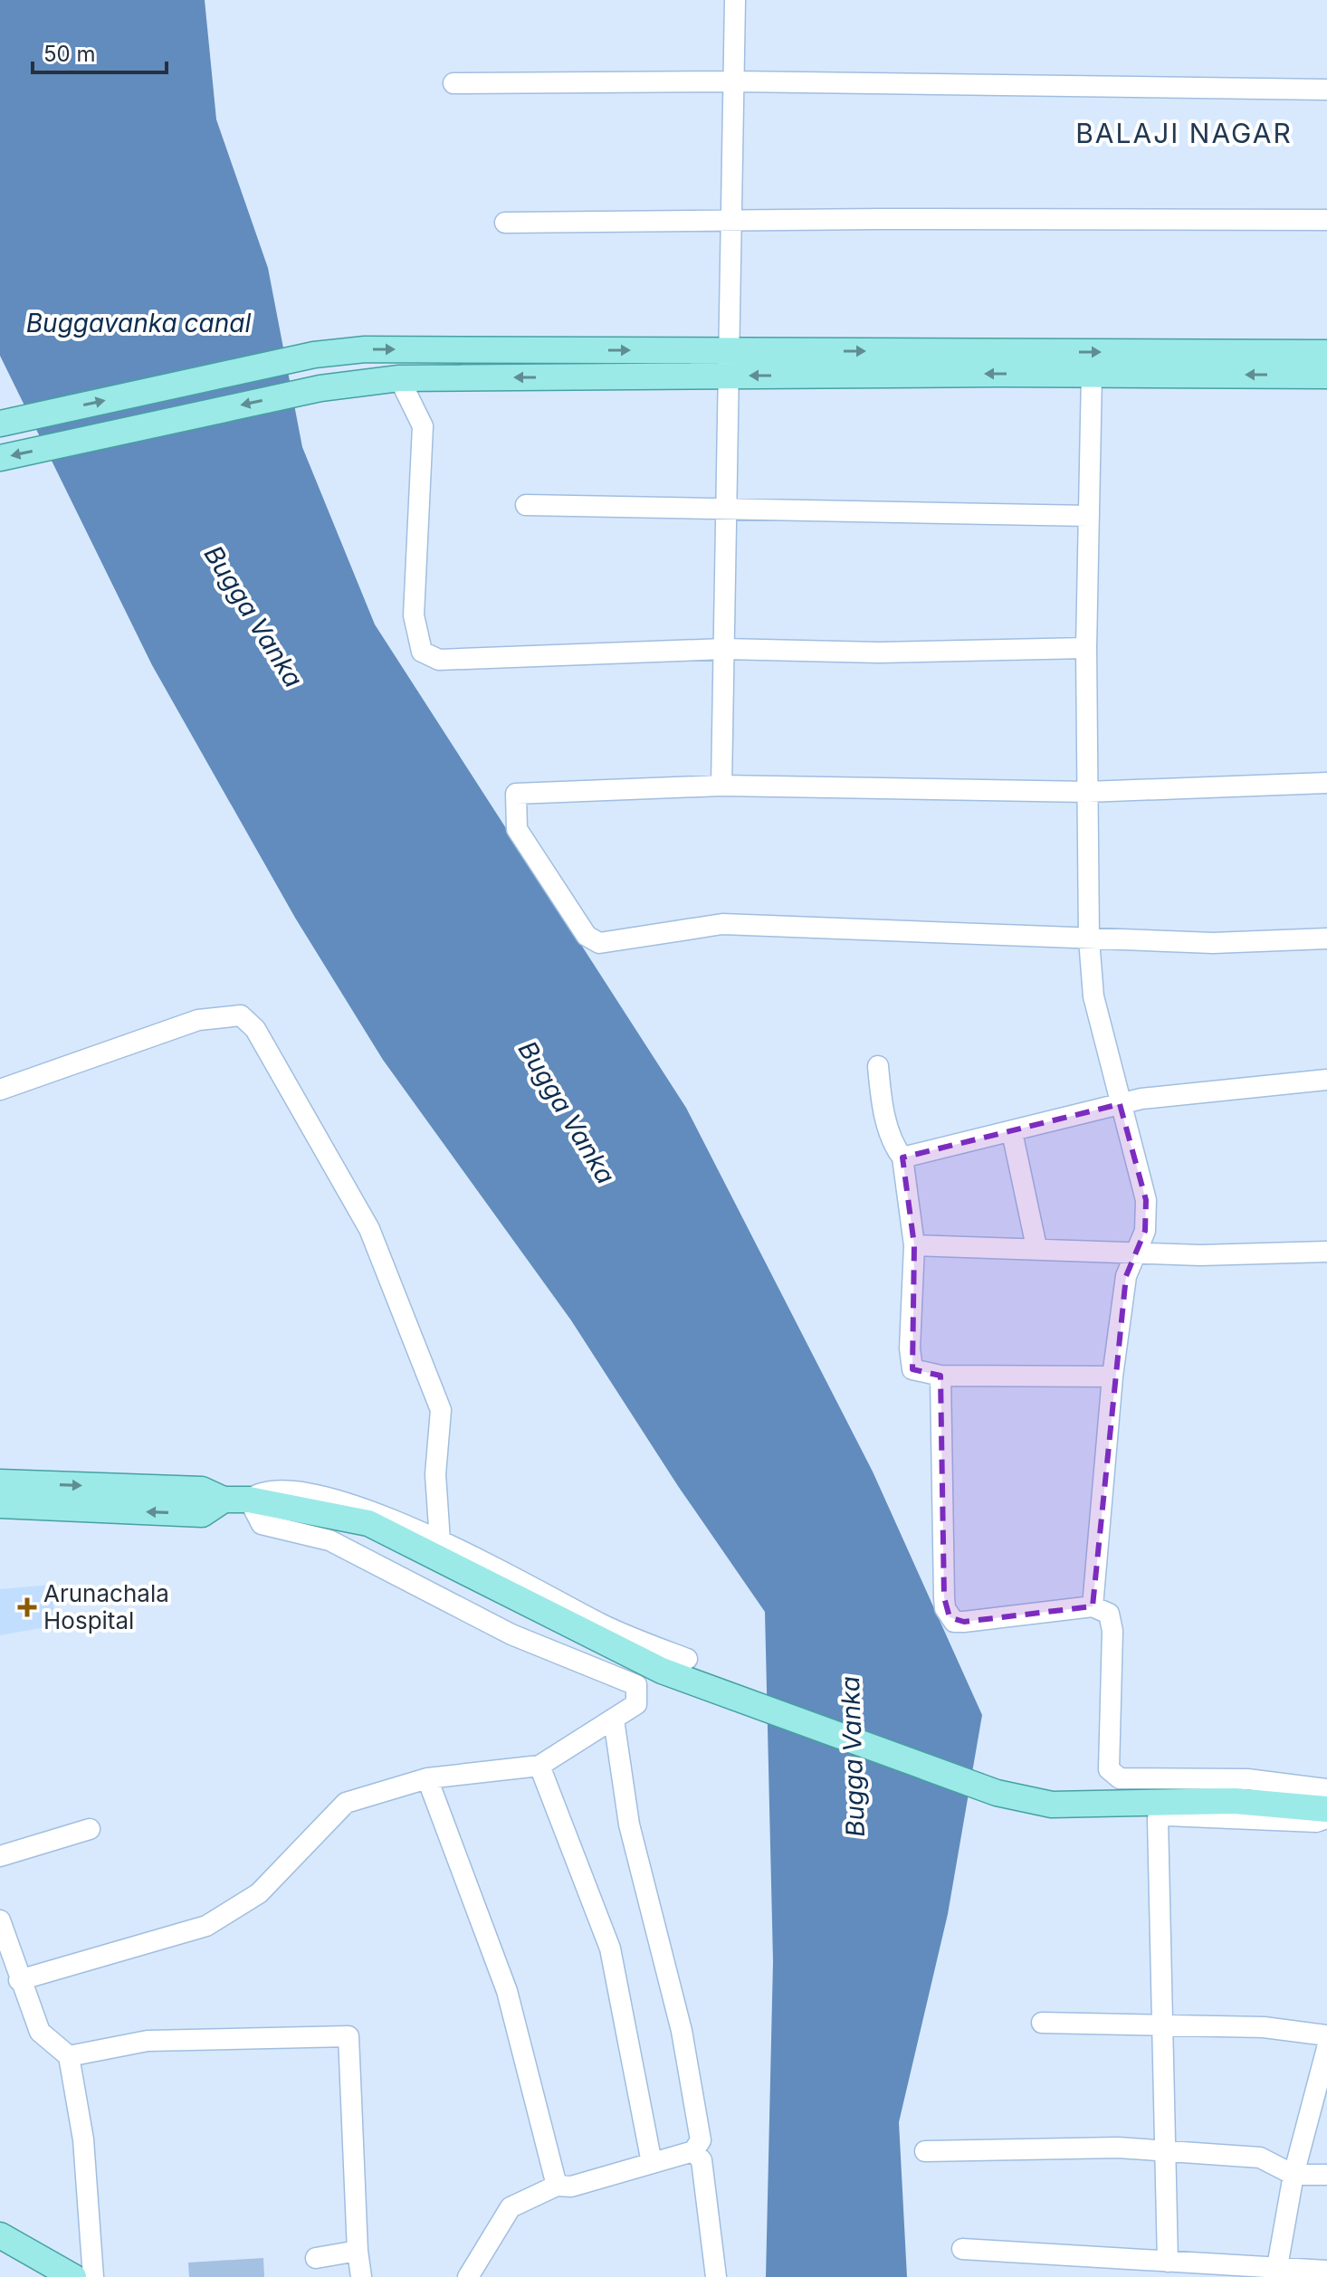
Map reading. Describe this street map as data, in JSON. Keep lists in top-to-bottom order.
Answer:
{
  "districts": ["BALAJI NAGAR"],
  "water": ["Buggavanka canal", "Bugga Vanka"],
  "places": {
    "health": ["Arunachala Hospital"]
  },
  "scale_bar": "50 m"
}
